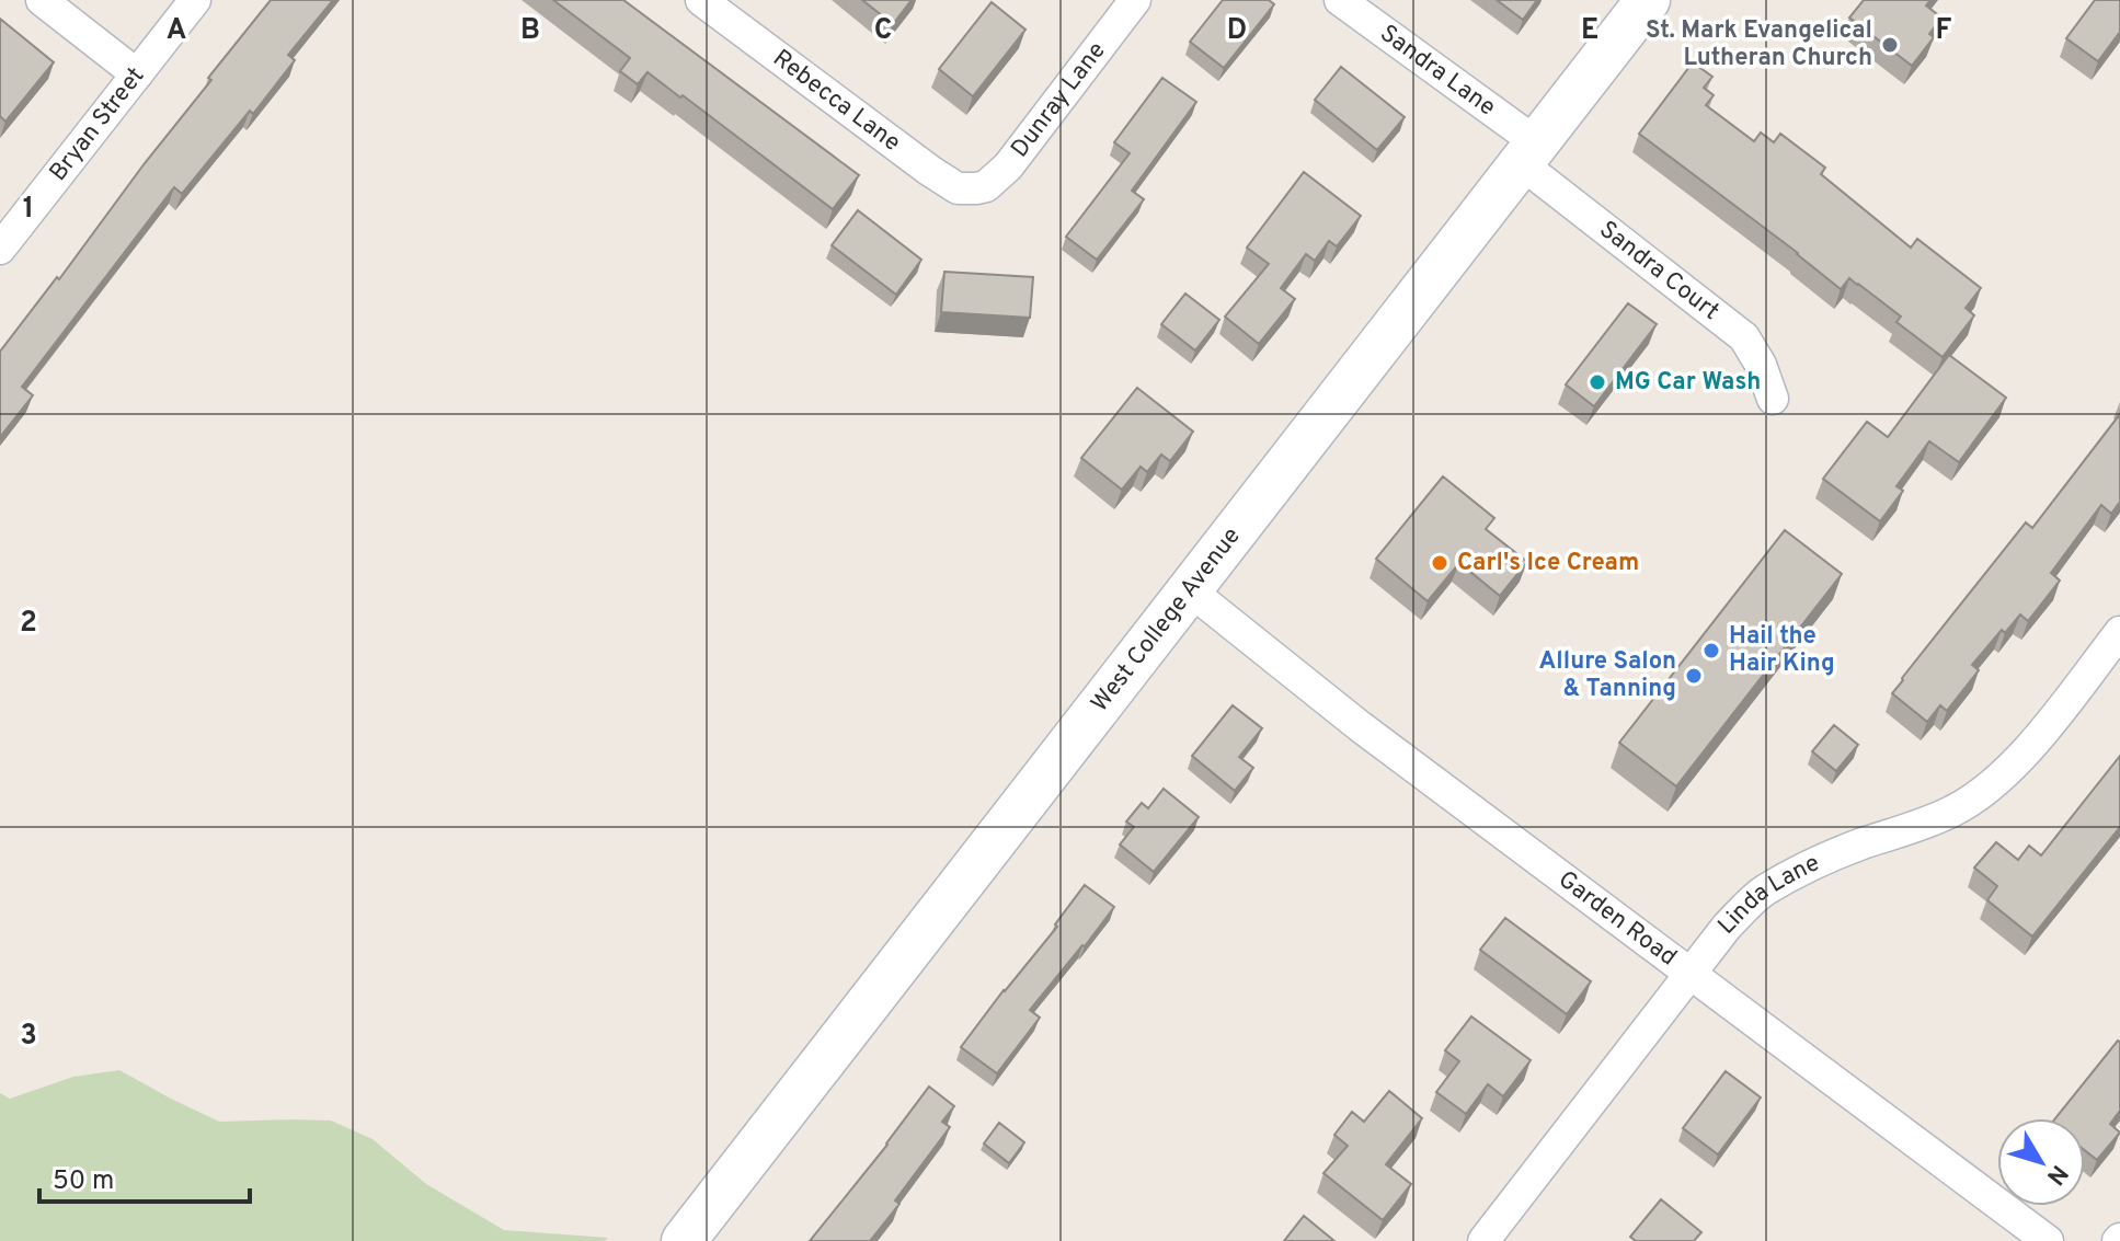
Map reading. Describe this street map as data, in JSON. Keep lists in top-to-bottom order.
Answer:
{
  "streets": {
    "main road": ["West College Avenue"],
    "street": [
      "Sandra Lane",
      "Dunray Lane",
      "Rebecca Lane",
      "Bryan Street",
      "Sandra Court",
      "Linda Lane",
      "Garden Road"
    ]
  },
  "crossings": [
    ["Sandra Lane", "Sandra Court"],
    ["Sandra Lane", "West College Avenue"],
    ["Dunray Lane", "Rebecca Lane"],
    ["Sandra Court", "West College Avenue"],
    ["West College Avenue", "Garden Road"],
    ["Linda Lane", "Garden Road"]
  ],
  "places": [
    "St. Mark Evangelical Lutheran Church",
    "MG Car Wash",
    "Carl's Ice Cream",
    "Hail the Hair King",
    "Allure Salon & Tanning"
  ],
  "scale_bar": "50 m",
  "north": "bottom right",
  "grid": {
    "columns": [
      "A",
      "B",
      "C",
      "D",
      "E",
      "F"
    ],
    "rows": ["1", "2", "3"]
  }
}
